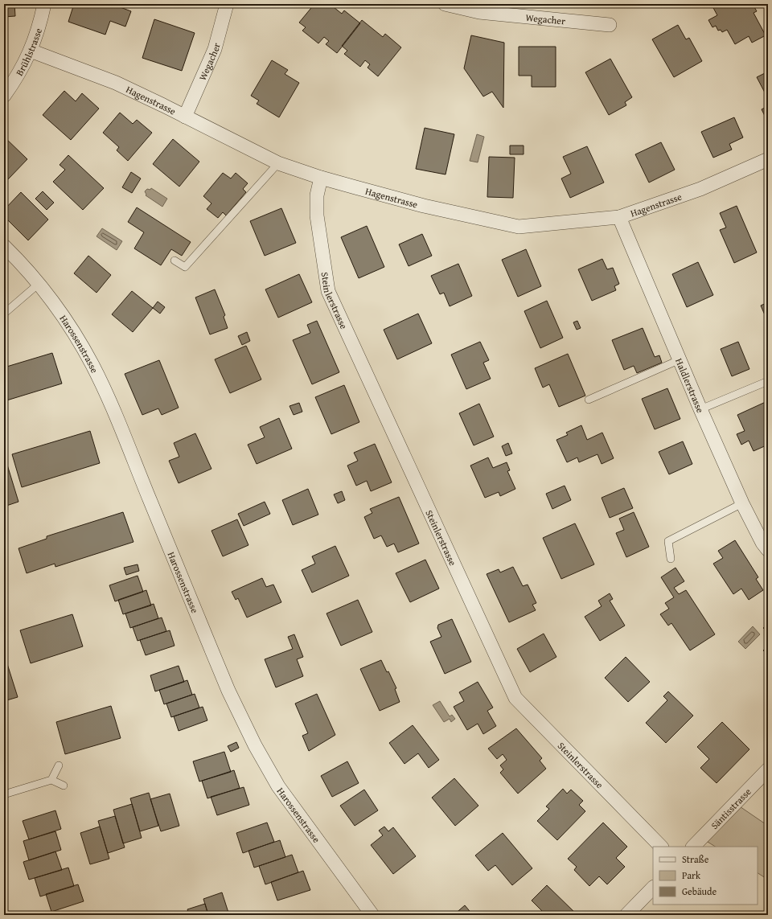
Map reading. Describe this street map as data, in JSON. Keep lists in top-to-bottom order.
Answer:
{
  "streets": {
    "street": [
      "Wegacher",
      "Brühlstrasse",
      "Hagenstrasse",
      "Steinlerstrasse",
      "Harossenstrasse",
      "Haldlerstrasse",
      "Säntisstrasse"
    ]
  },
  "crossings": [
    ["Wegacher", "Hagenstrasse"],
    ["Brühlstrasse", "Hagenstrasse"],
    ["Hagenstrasse", "Steinlerstrasse"],
    ["Hagenstrasse", "Haldlerstrasse"]
  ],
  "legend": ["Straße", "Park", "Gebäude"]
}
